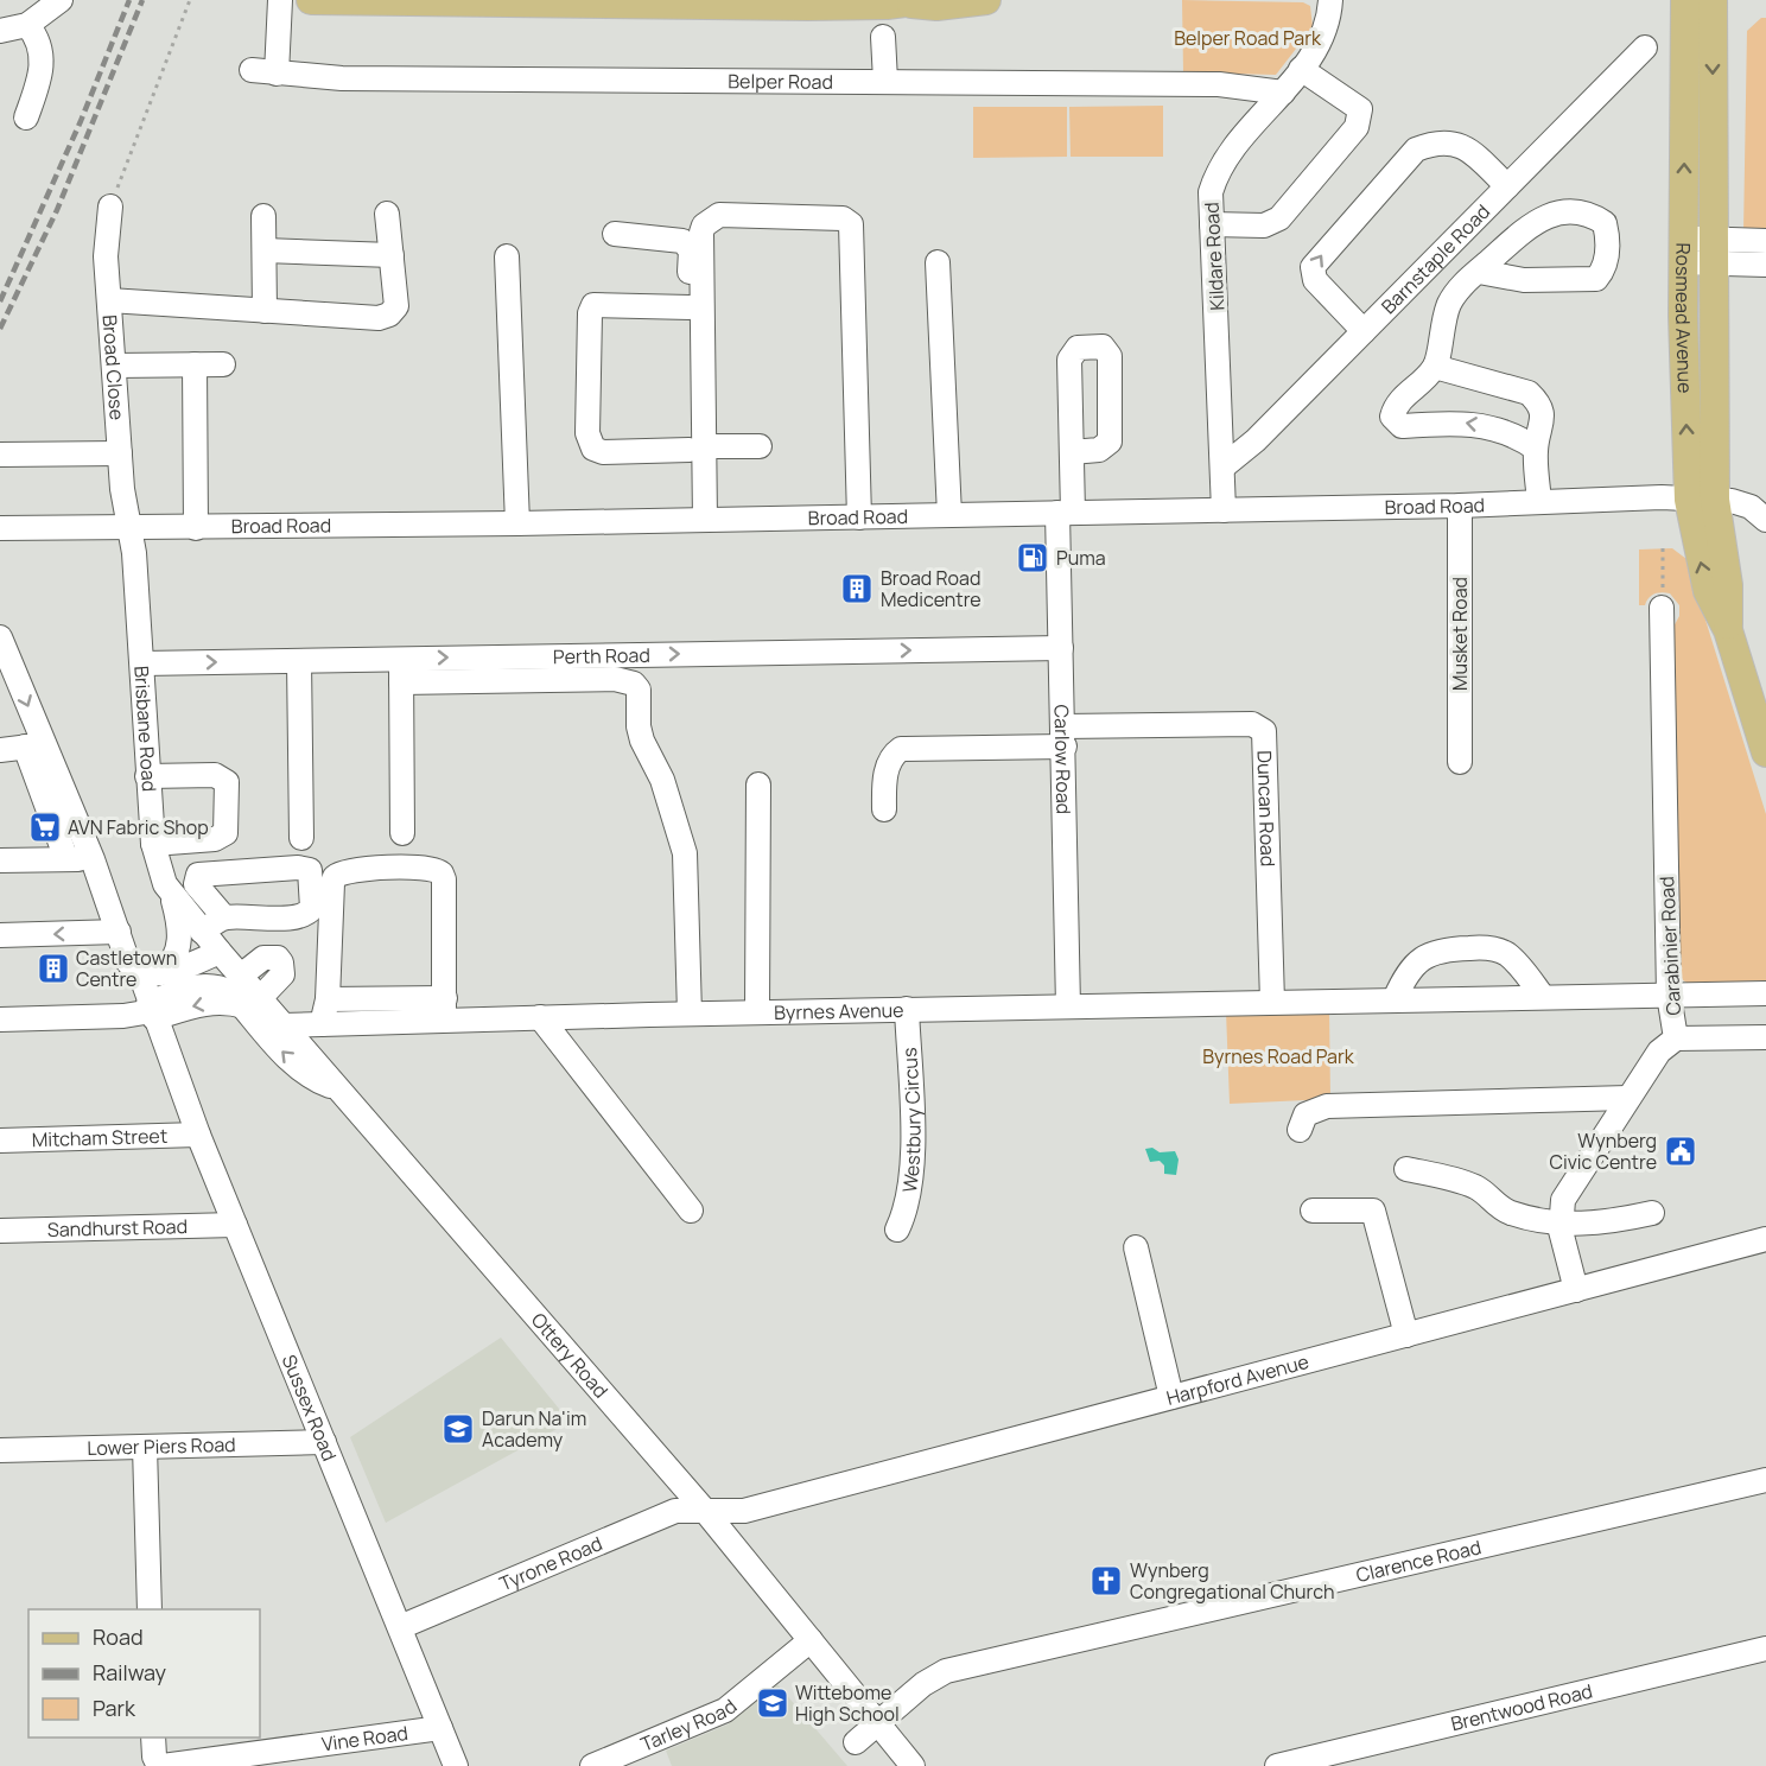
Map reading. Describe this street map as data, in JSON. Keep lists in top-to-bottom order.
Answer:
{
  "streets": {
    "main road": ["Rosmead Avenue"],
    "street": [
      "Belper Road",
      "Kildare Road",
      "Barnstaple Road",
      "Broad Close",
      "Broad Road",
      "Musket Road",
      "Perth Road",
      "Brisbane Road",
      "Carlow Road",
      "Duncan Road",
      "Carabinier Road",
      "Byrnes Avenue",
      "Westbury Circus",
      "Mitcham Street",
      "Sandhurst Road",
      "Ottery Road",
      "Harpford Avenue",
      "Sussex Road",
      "Lower Piers Road",
      "Clarence Road",
      "Tyrone Road",
      "Brentwood Road",
      "Tarley Road",
      "Vine Road"
    ]
  },
  "crossings": [
    ["Belper Road", "Kildare Road"],
    ["Kildare Road", "Barnstaple Road"],
    ["Kildare Road", "Broad Road"],
    ["Rosmead Avenue", "Broad Road"],
    ["Broad Close", "Broad Road"],
    ["Broad Close", "Brisbane Road"],
    ["Broad Road", "Musket Road"],
    ["Broad Road", "Brisbane Road"],
    ["Broad Road", "Carlow Road"],
    ["Perth Road", "Brisbane Road"],
    ["Perth Road", "Carlow Road"],
    ["Brisbane Road", "Ottery Road"],
    ["Carlow Road", "Duncan Road"],
    ["Carlow Road", "Byrnes Avenue"],
    ["Duncan Road", "Byrnes Avenue"],
    ["Carabinier Road", "Byrnes Avenue"],
    ["Carabinier Road", "Harpford Avenue"],
    ["Byrnes Avenue", "Westbury Circus"],
    ["Byrnes Avenue", "Ottery Road"],
    ["Mitcham Street", "Sussex Road"],
    ["Sandhurst Road", "Sussex Road"],
    ["Ottery Road", "Harpford Avenue"],
    ["Ottery Road", "Clarence Road"],
    ["Ottery Road", "Tyrone Road"],
    ["Ottery Road", "Tarley Road"],
    ["Harpford Avenue", "Tyrone Road"],
    ["Sussex Road", "Lower Piers Road"],
    ["Sussex Road", "Tyrone Road"],
    ["Sussex Road", "Vine Road"]
  ],
  "one_way": ["Perth Road"],
  "parks": ["Belper Road Park", "Byrnes Road Park"],
  "places": {
    "fuel station": ["Puma"],
    "building": ["Broad Road Medicentre", "Castletown Centre"],
    "supermarket": ["AVN Fabric Shop"],
    "public building": ["Wynberg Civic Centre"],
    "school or university": ["Darun Na'im Academy", "Wittebome High School"],
    "church": ["Wynberg Congregational Church"]
  },
  "legend": ["Road", "Railway", "Park"]
}
